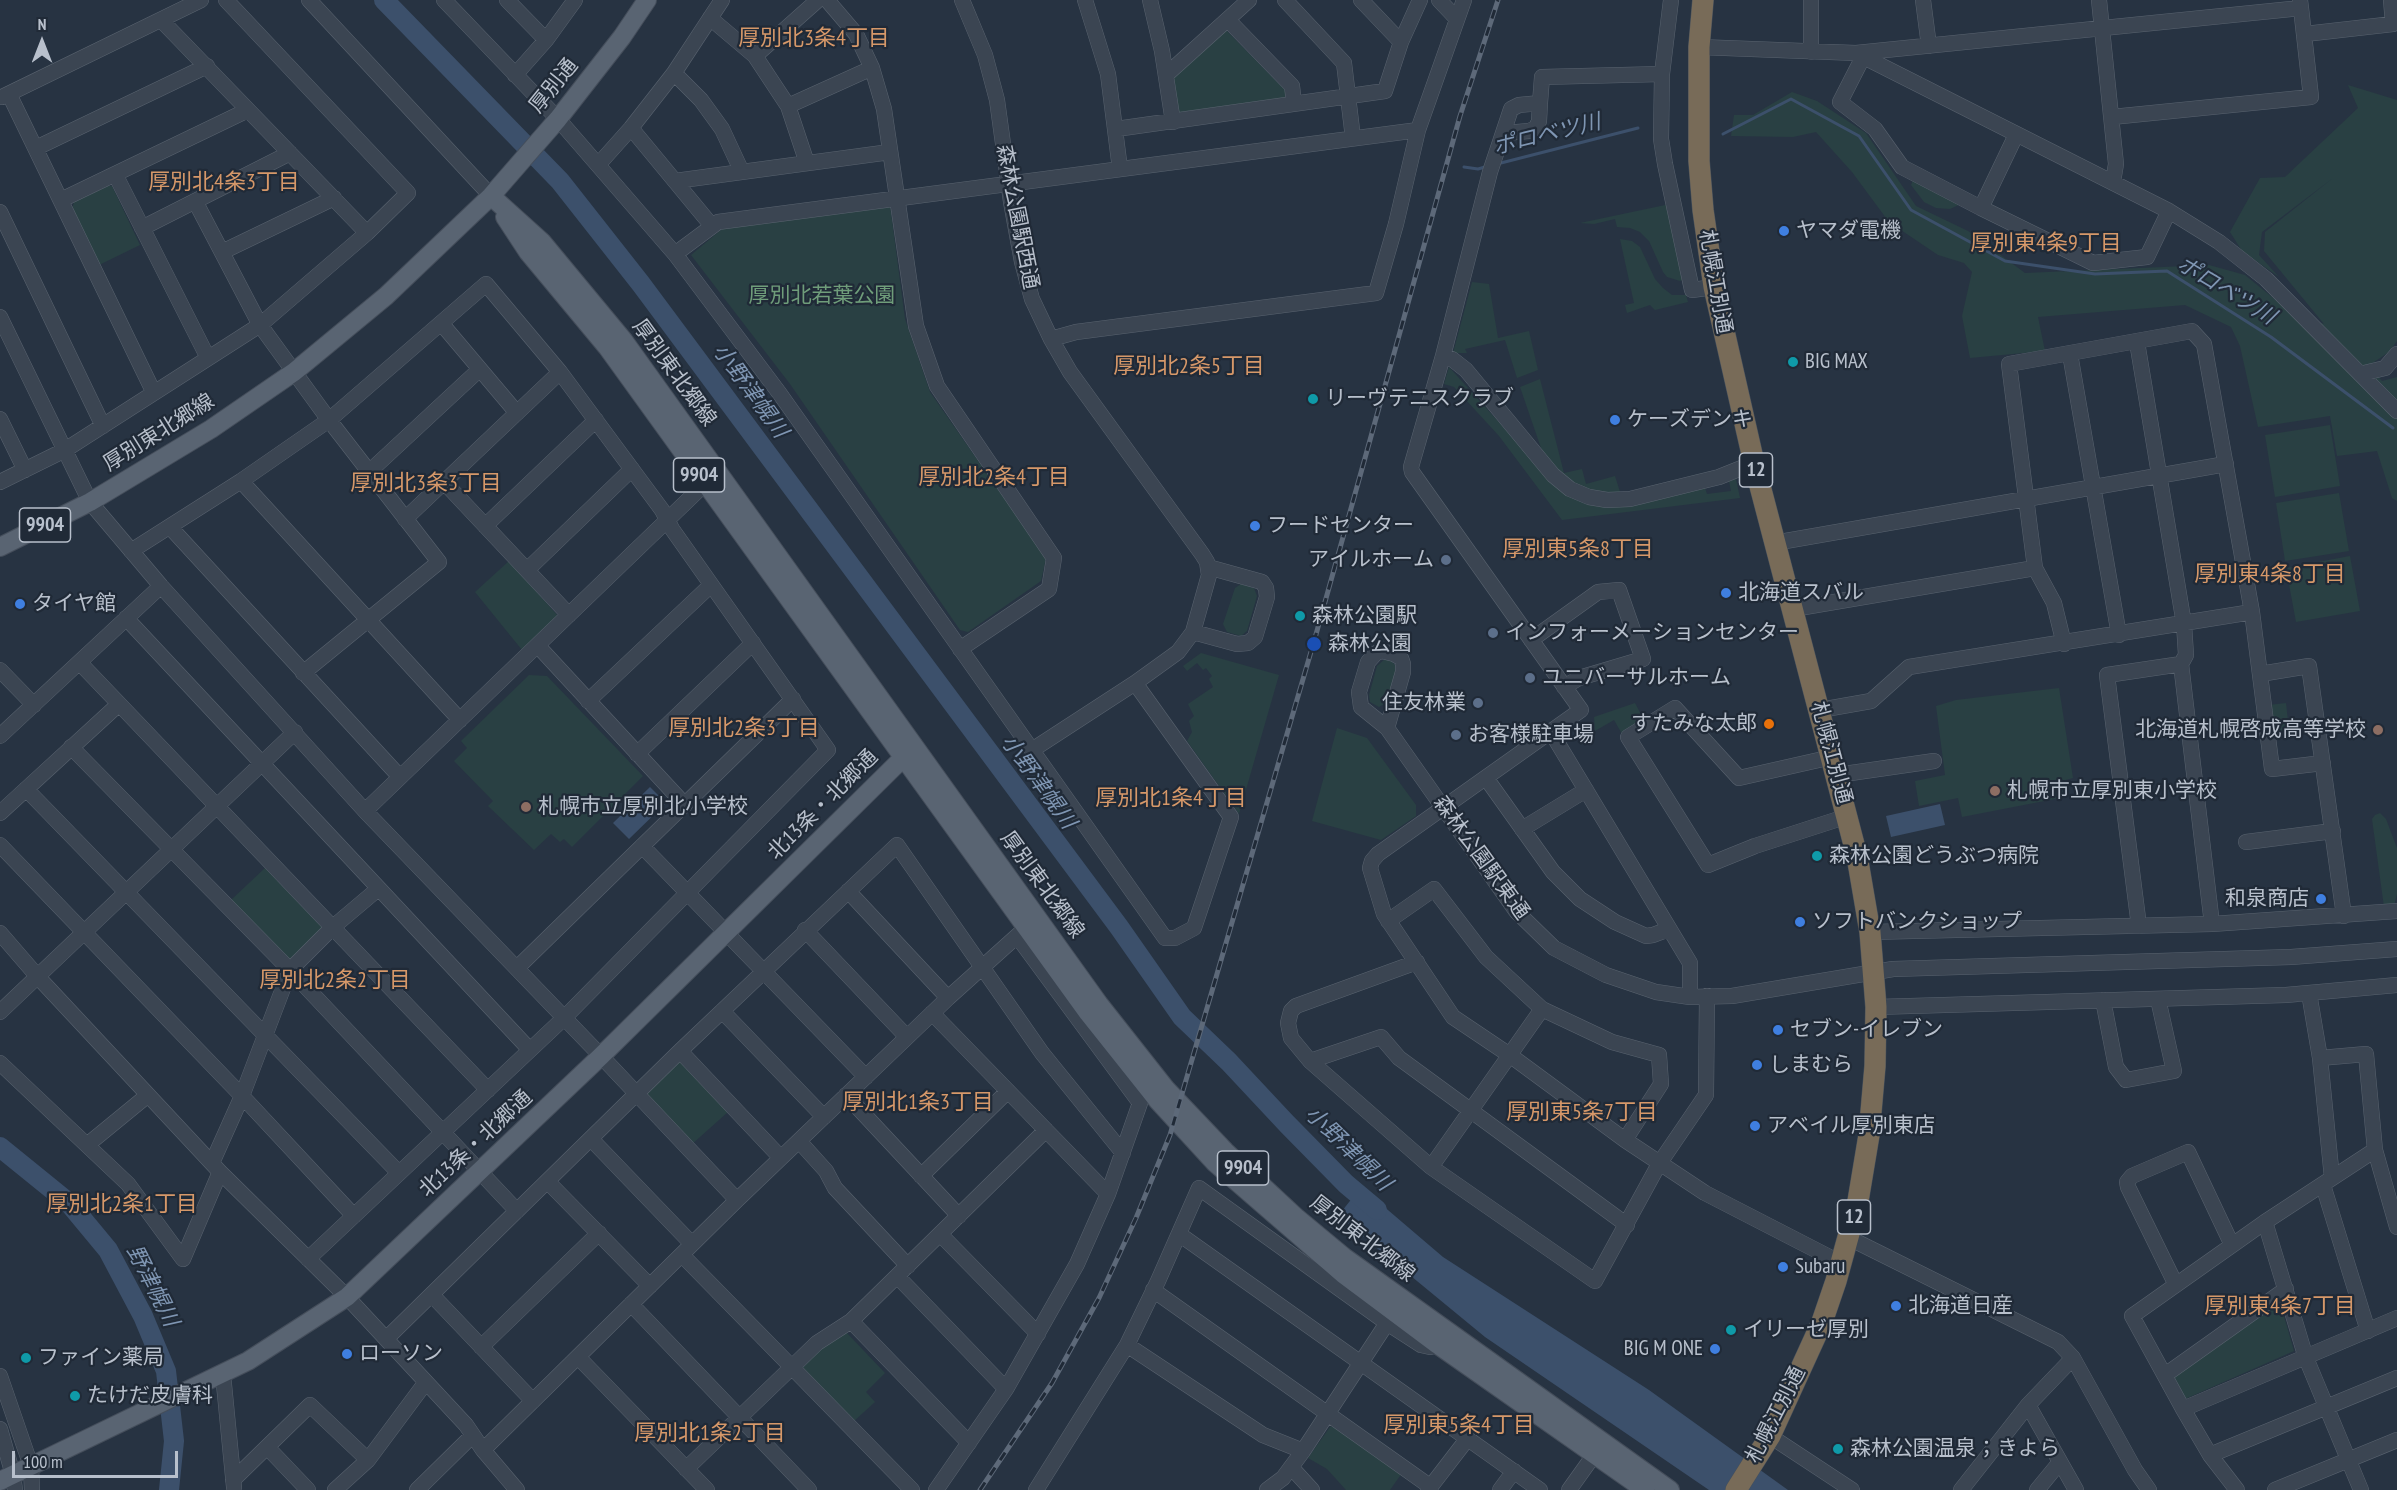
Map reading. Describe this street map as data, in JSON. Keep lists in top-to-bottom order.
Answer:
{
  "streets": {
    "highway": ["札幌江別通", "12"],
    "main road": [
      "厚別通",
      "厚別東北郷線",
      "9904",
      "北13条・北郷通"
    ],
    "street": ["森林公園駅西通", "森林公園駅東通"]
  },
  "crossings": [
    ["厚別通", "厚別東北郷線"],
    ["札幌江別通", "森林公園駅東通"],
    ["厚別東北郷線", "北13条・北郷通"]
  ],
  "districts": [
    "厚別北3条4丁目",
    "厚別北4条3丁目",
    "厚別東4条9丁目",
    "厚別北2条5丁目",
    "厚別北2条4丁目",
    "厚別北3条3丁目",
    "厚別東5条8丁目",
    "厚別東4条8丁目",
    "厚別北2条3丁目",
    "厚別北1条4丁目",
    "厚別北2条2丁目",
    "厚別北1条3丁目",
    "厚別東5条7丁目",
    "厚別北2条1丁目",
    "厚別東4条7丁目",
    "厚別東5条4丁目",
    "厚別北1条2丁目"
  ],
  "water": ["ポロベツ川", "小野津幌川", "野津幌川"],
  "parks": ["厚別北若葉公園"],
  "places": [
    "ヤマダ電機",
    "BIG MAX",
    "リーヴテニスクラブ",
    "ケーズデンキ",
    "フードセンター",
    "アイルホーム",
    "北海道スバル",
    "タイヤ館",
    "森林公園駅",
    "インフォーメーションセンター",
    "森林公園",
    "ユニバーサルホーム",
    "住友林業",
    "すたみな太郎",
    "北海道札幌啓成高等学校",
    "お客様駐車場",
    "札幌市立厚別東小学校",
    "札幌市立厚別北小学校",
    "森林公園どうぶつ病院",
    "和泉商店",
    "ソフトバンクショップ",
    "セブン-イレブン",
    "しまむら",
    "アベイル厚別東店",
    "Subaru",
    "北海道日産",
    "イリーゼ厚別",
    "BIG M ONE",
    "ローソン",
    "ファイン薬局",
    "たけだ皮膚科",
    "森林公園温泉；きよら"
  ],
  "scale_bar": "100 m",
  "north": "top"
}
